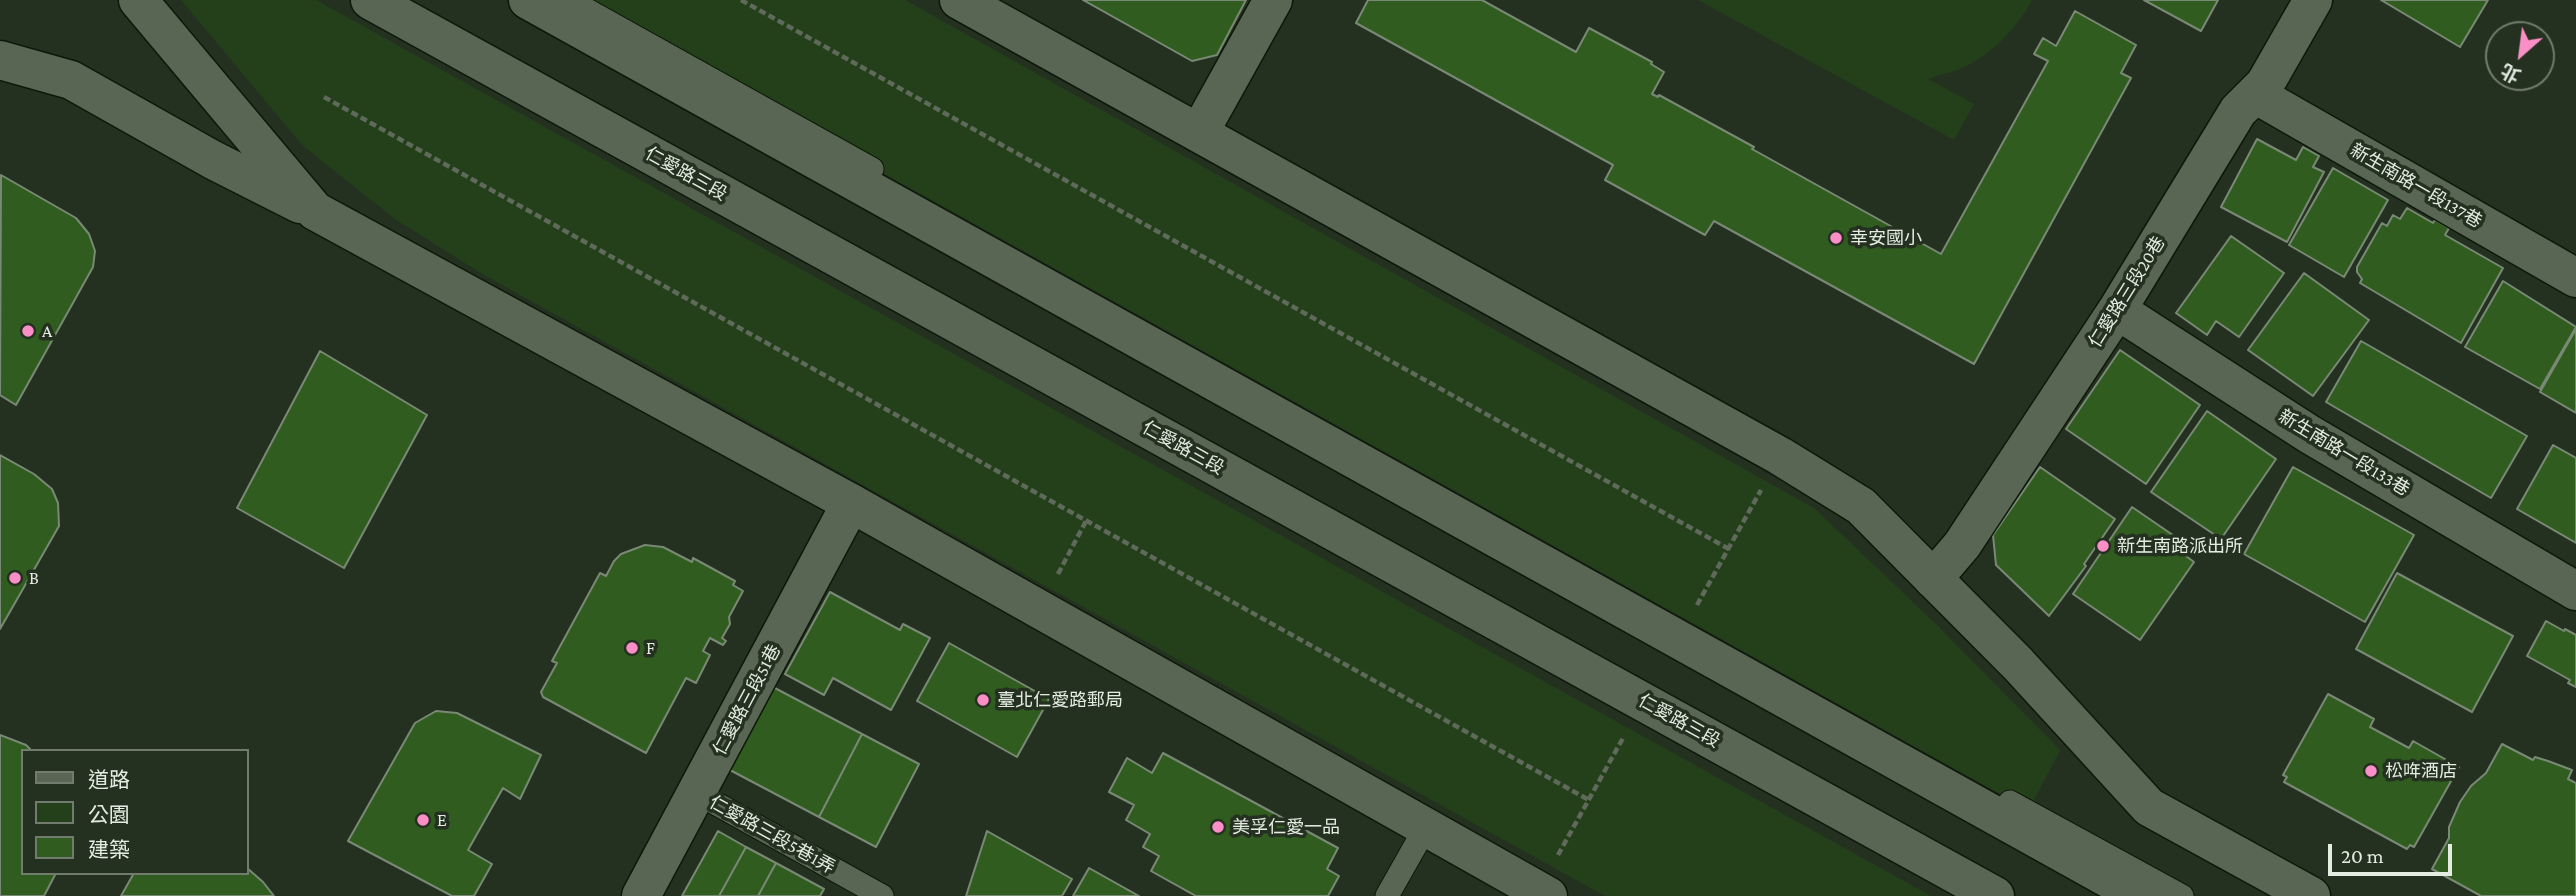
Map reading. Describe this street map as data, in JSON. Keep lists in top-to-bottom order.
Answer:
{
  "streets": {
    "main road": [
      "仁愛路三段",
      "新生南路一段137巷",
      "仁愛路三段20巷",
      "新生南路一段133巷",
      "仁愛路三段51巷"
    ],
    "lane": ["仁愛路三段5巷1弄"]
  },
  "crossings": [
    ["新生南路一段137巷", "仁愛路三段20巷"],
    ["仁愛路三段20巷", "新生南路一段133巷"],
    ["仁愛路三段51巷", "仁愛路三段5巷1弄"]
  ],
  "places": [
    "幸安國小",
    "A",
    "新生南路派出所",
    "B",
    "F",
    "臺北仁愛路郵局",
    "松哖酒店",
    "E",
    "美孚仁愛一品"
  ],
  "legend": ["道路", "公園", "建築"],
  "scale_bar": "20 m",
  "north": "bottom left"
}
